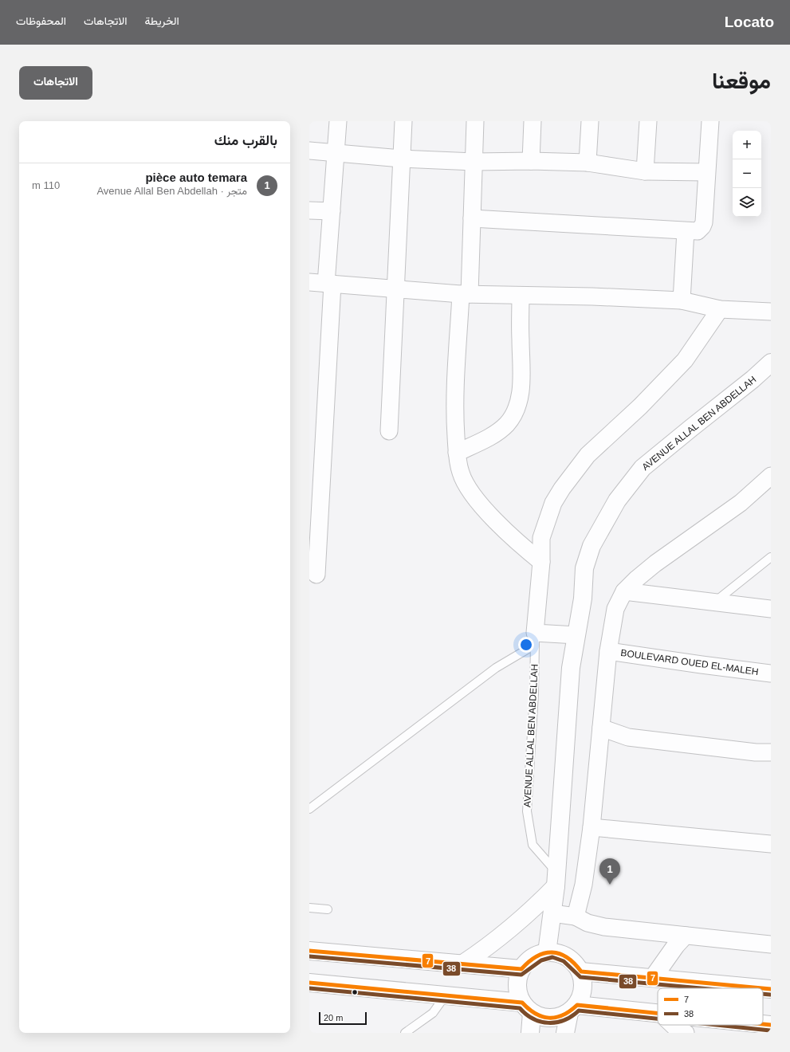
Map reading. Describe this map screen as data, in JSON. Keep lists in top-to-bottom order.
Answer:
{
  "streets": {
    "main road": ["AVENUE ALLAL BEN ABDELLAH"],
    "street": ["BOULEVARD OUED EL-MALEH"]
  },
  "lines": ["transit line 7", "transit line 38"],
  "legend": ["7", "38"],
  "scale_bar": "20 m",
  "page": {
    "header": "Locato",
    "nav": ["الخريطة", "الاتجاهات", "المحفوظات"],
    "title": "موقعنا",
    "buttons": "الاتجاهات",
    "heading": "بالقرب منك",
    "map_buttons": ["+", "−"],
    "list": [
      {
        "mark": "1",
        "name": "pièce auto temara",
        "note": "متجر · Avenue Allal Ben Abdellah",
        "value": "110 m"
      }
    ],
    "pins": "1",
    "scale": "20 m"
  }
}
